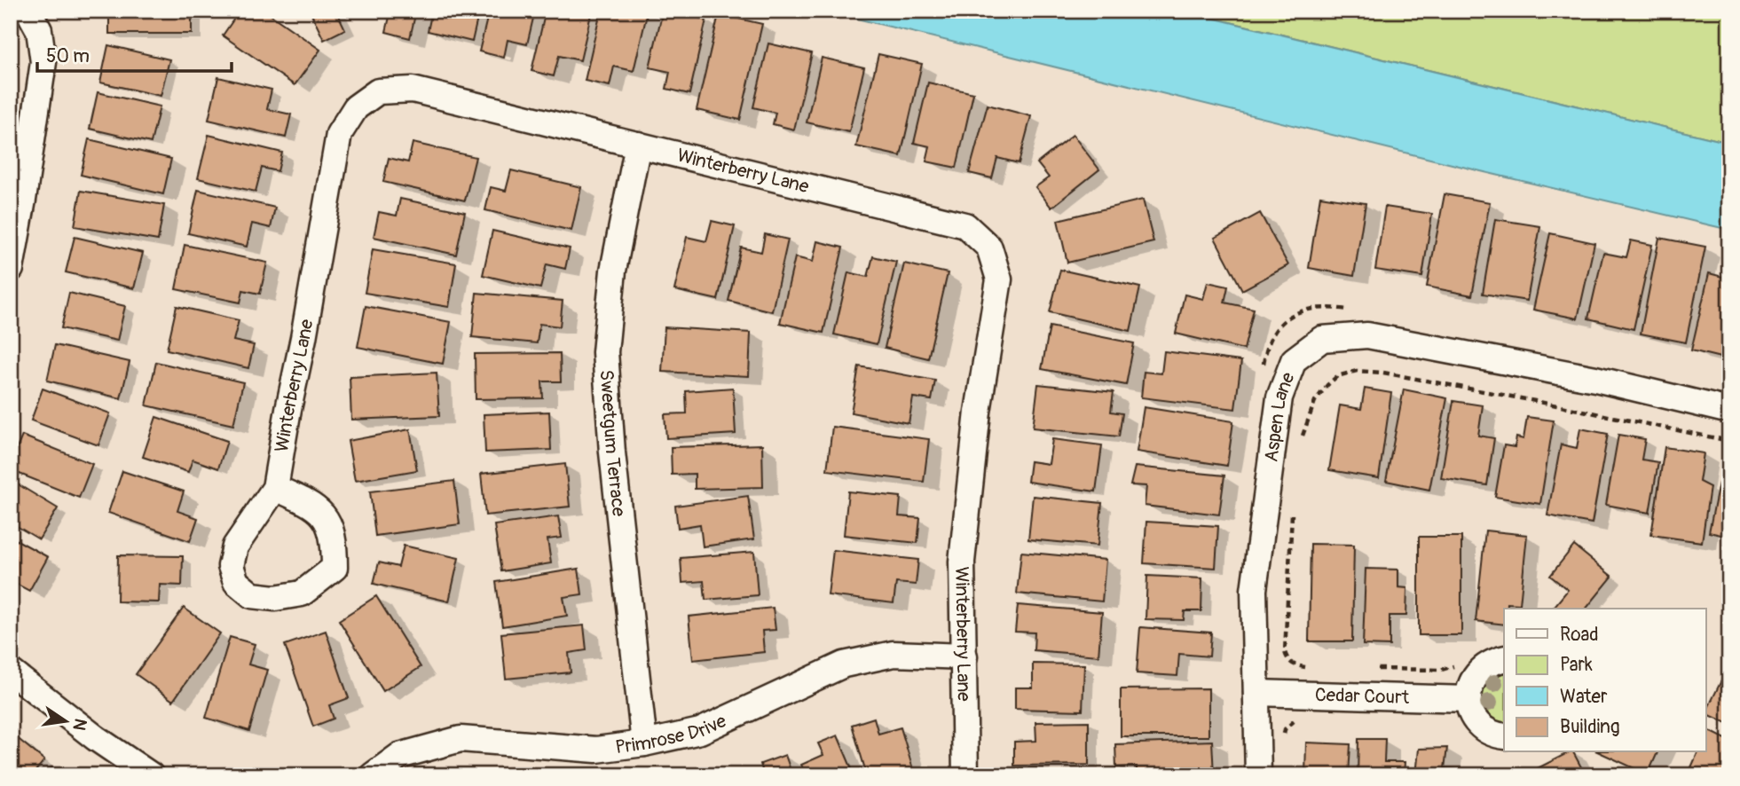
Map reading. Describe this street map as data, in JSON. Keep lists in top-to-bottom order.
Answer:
{
  "streets": {
    "street": [
      "Winterberry Lane",
      "Aspen Lane",
      "Sweetgum Terrace",
      "Cedar Court",
      "Primrose Drive"
    ]
  },
  "crossings": [
    ["Winterberry Lane", "Sweetgum Terrace"],
    ["Winterberry Lane", "Primrose Drive"],
    ["Aspen Lane", "Cedar Court"],
    ["Sweetgum Terrace", "Primrose Drive"]
  ],
  "legend": [
    "Road",
    "Park",
    "Water",
    "Building"
  ],
  "scale_bar": "50 m",
  "north": "right"
}
